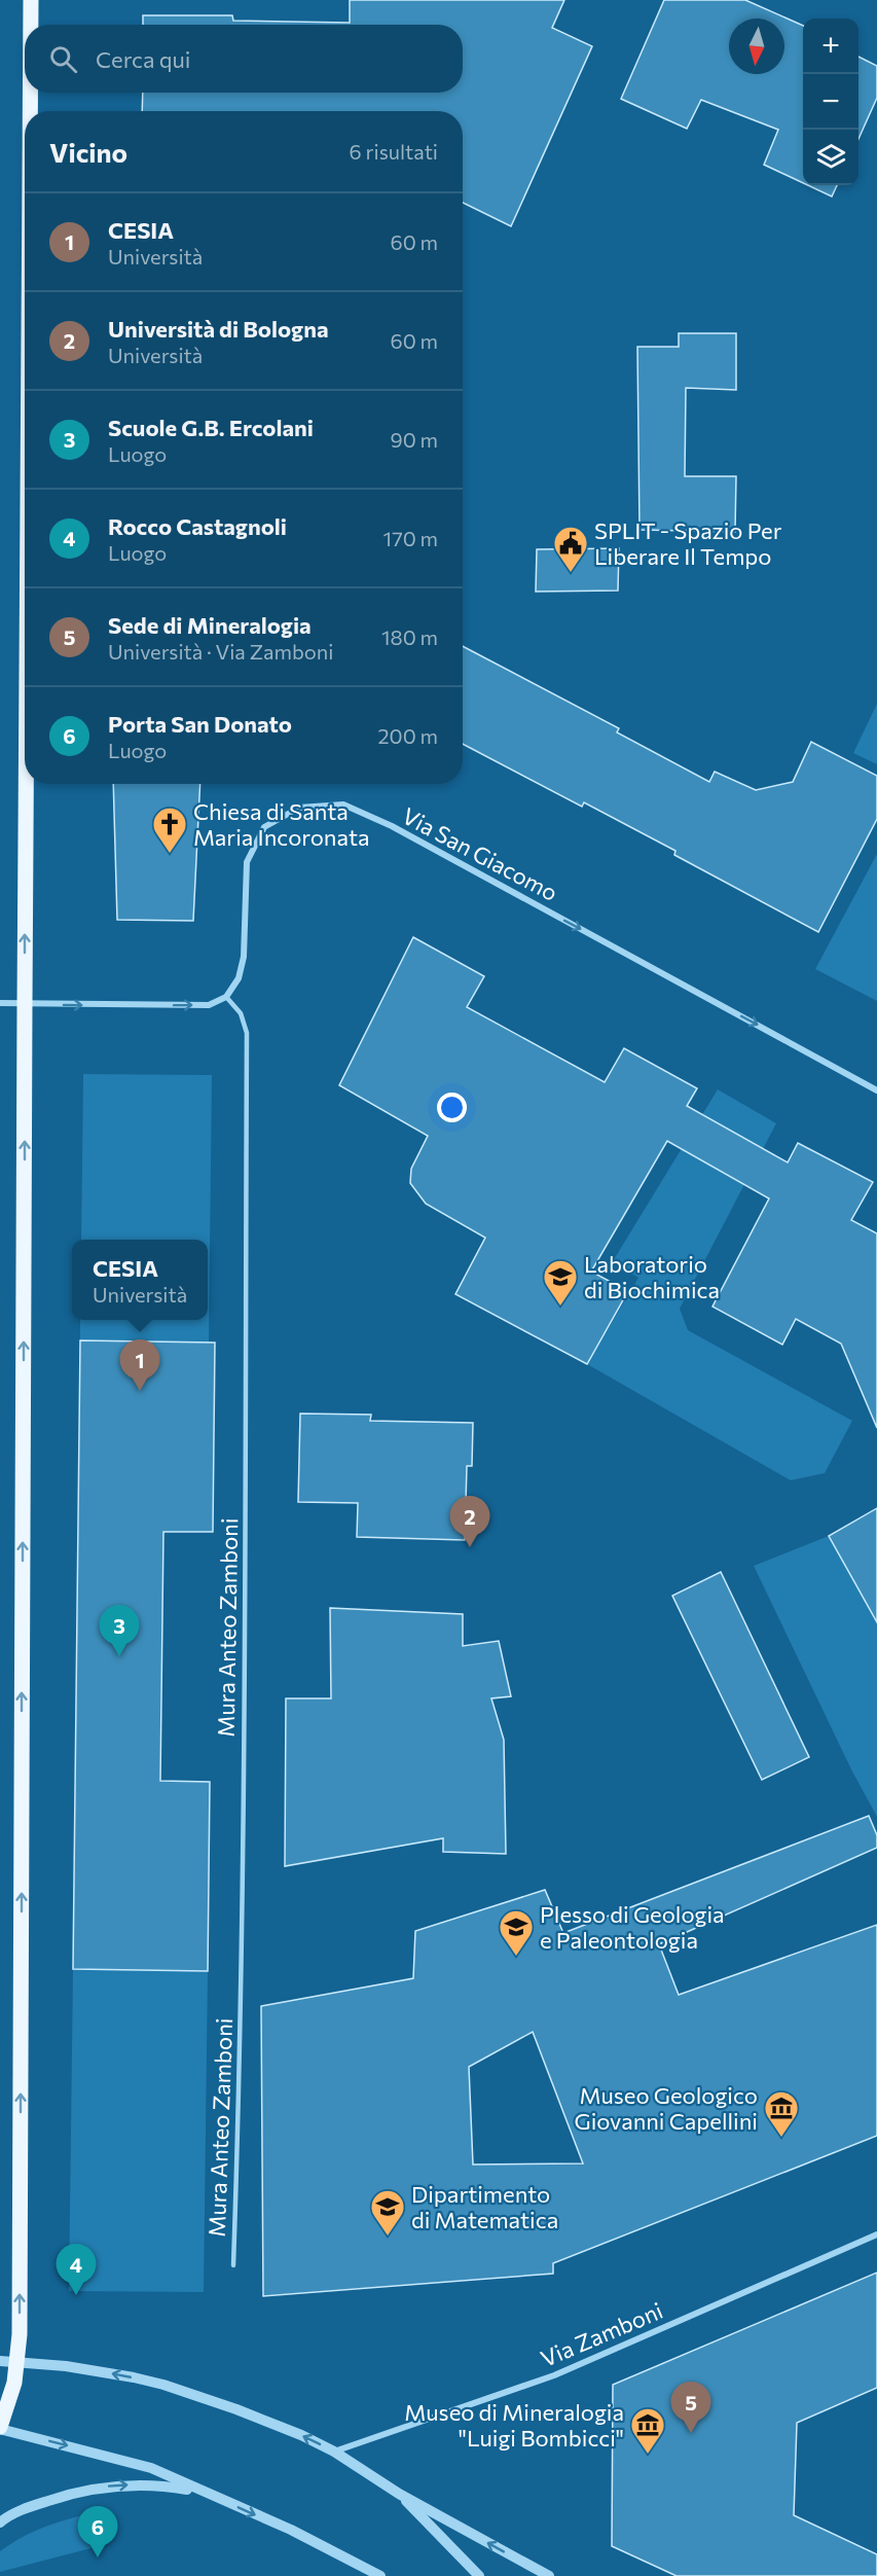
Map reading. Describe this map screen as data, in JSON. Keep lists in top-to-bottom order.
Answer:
{
  "streets": {
    "street": ["Via San Giacomo", "Via Zamboni"],
    "lane": ["Mura Anteo Zamboni"]
  },
  "crossings": [
    ["Via San Giacomo", "Mura Anteo Zamboni"]
  ],
  "places": {
    "public building": ["SPLIT - Spazio Per Liberare Il Tempo"],
    "church": ["Chiesa di Santa Maria Incoronata"],
    "school or university": ["Laboratorio di Biochimica", "Plesso di Geologia e Paleontologia", "Dipartimento di Matematica"],
    "museum": ["Museo Geologico Giovanni Capellini", "Museo di Mineralogia \"Luigi Bombicci\""]
  },
  "north": "bottom",
  "page": {
    "map_buttons": ["+", "−"],
    "search": "Cerca qui",
    "heading": ["Vicino", "6 risultati"],
    "list": [
      {
        "mark": "1",
        "name": "CESIA",
        "note": "Università",
        "value": "60 m"
      },
      {
        "mark": "2",
        "name": "Università di Bologna",
        "note": "Università",
        "value": "60 m"
      },
      {
        "mark": "3",
        "name": "Scuole G.B. Ercolani",
        "note": "Luogo",
        "value": "90 m"
      },
      {
        "mark": "4",
        "name": "Rocco Castagnoli",
        "note": "Luogo",
        "value": "170 m"
      },
      {
        "mark": "5",
        "name": "Sede di Mineralogia",
        "note": "Università · Via Zamboni",
        "value": "180 m"
      },
      {
        "mark": "6",
        "name": "Porta San Donato",
        "note": "Luogo",
        "value": "200 m"
      }
    ],
    "popup": ["CESIA", "Università"],
    "pins": [
      "1",
      "2",
      "3",
      "4",
      "5",
      "6"
    ]
  }
}
